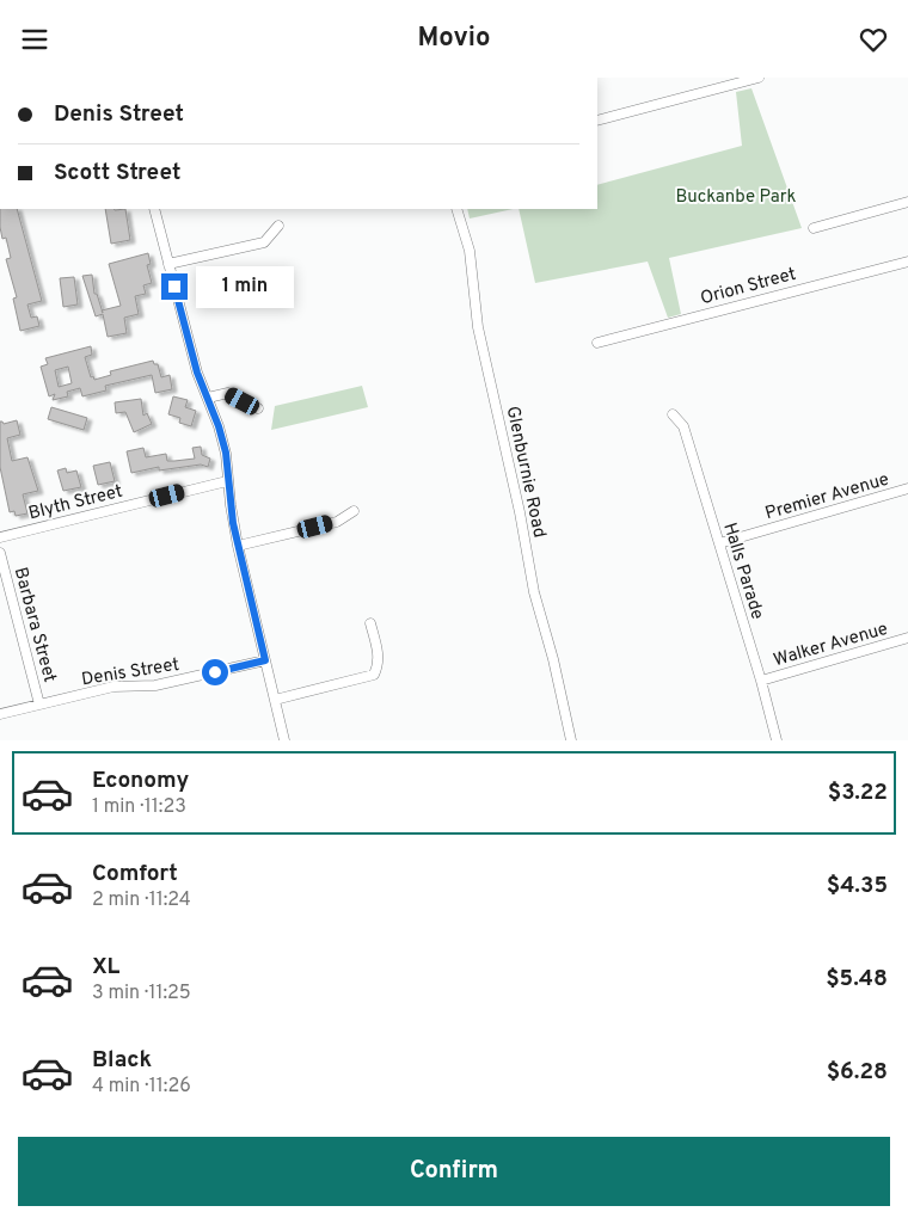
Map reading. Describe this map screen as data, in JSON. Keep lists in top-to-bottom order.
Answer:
{
  "streets": {
    "street": [
      "Orion Street",
      "Glenburnie Road",
      "Premier Avenue",
      "Blyth Street",
      "Halls Parade",
      "Barbara Street",
      "Walker Avenue",
      "Denis Street"
    ]
  },
  "crossings": [
    ["Premier Avenue", "Halls Parade"],
    ["Halls Parade", "Walker Avenue"],
    ["Barbara Street", "Denis Street"]
  ],
  "parks": ["Buckanbe Park"],
  "page": {
    "header": "Movio",
    "banner": ["Denis Street", "Scott Street"],
    "bubble": "1 min",
    "list": [
      {
        "name": "Economy",
        "note": "1 min · 11:23",
        "value": "$3.22"
      },
      {
        "name": "Comfort",
        "note": "2 min · 11:24",
        "value": "$4.35"
      },
      {
        "name": "XL",
        "note": "3 min · 11:25",
        "value": "$5.48"
      },
      {
        "name": "Black",
        "note": "4 min · 11:26",
        "value": "$6.28"
      }
    ],
    "buttons": "Confirm"
  }
}
